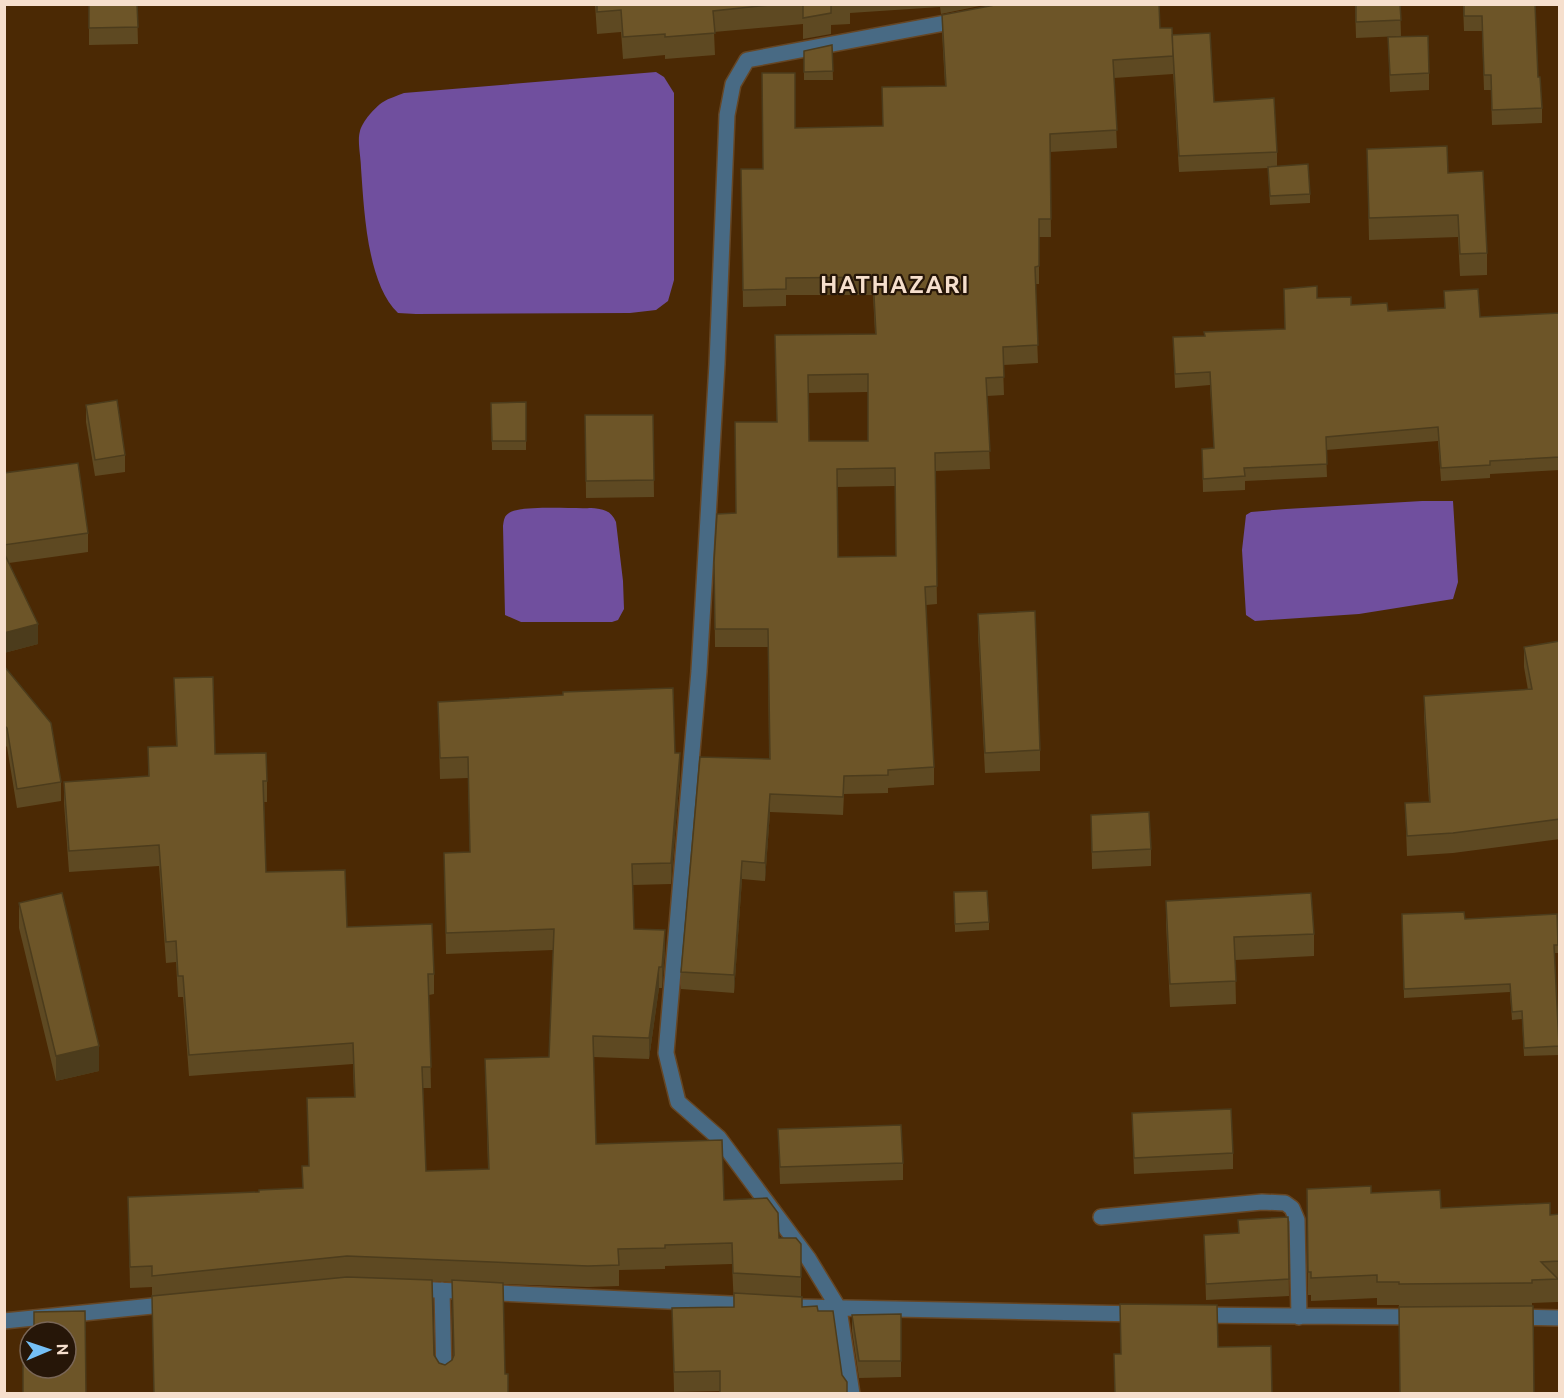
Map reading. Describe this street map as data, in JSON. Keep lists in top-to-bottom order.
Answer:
{
  "districts": ["HATHAZARI"],
  "north": "right"
}
